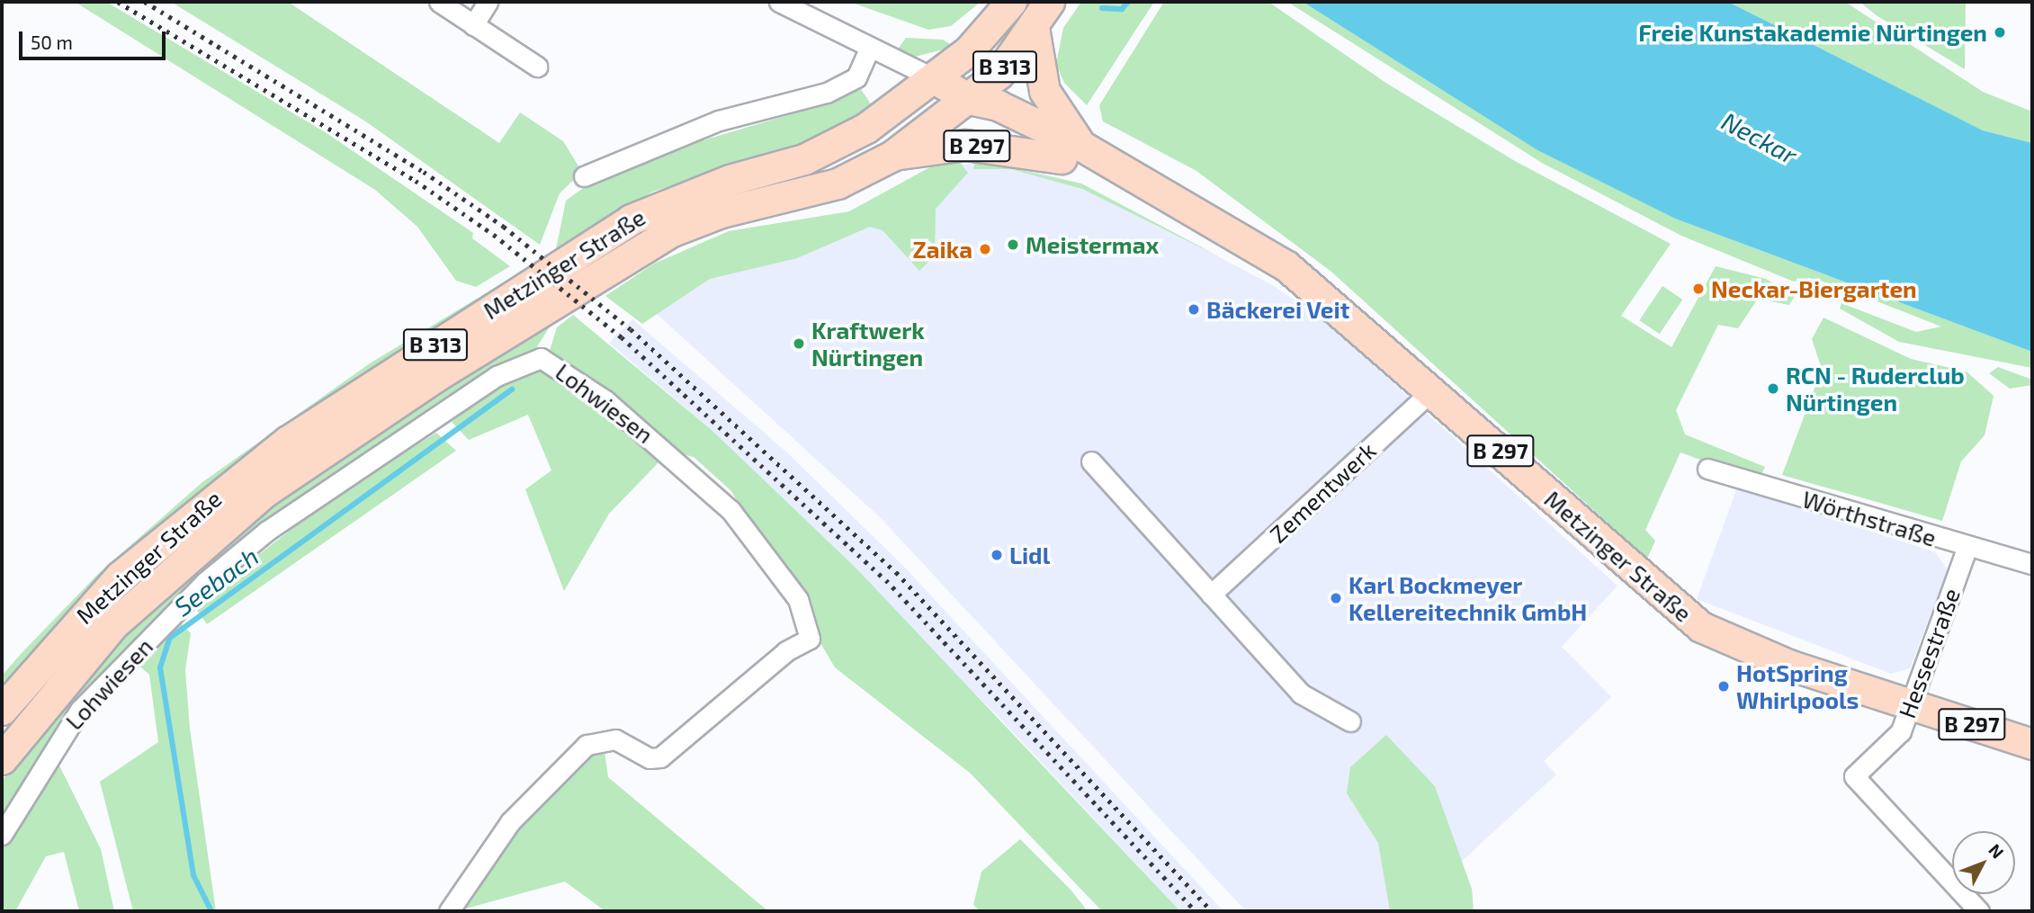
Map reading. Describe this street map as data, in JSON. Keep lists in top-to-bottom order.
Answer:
{
  "streets": {
    "main road": ["B 313", "B 297", "Metzinger Straße"],
    "street": [
      "Lohwiesen",
      "Zementwerk",
      "Wörthstraße",
      "Hessestraße"
    ]
  },
  "crossings": [
    ["B 313", "B 297"],
    ["B 313", "Metzinger Straße"],
    ["B 297", "Metzinger Straße"],
    ["Metzinger Straße", "Zementwerk"],
    ["Metzinger Straße", "Hessestraße"],
    ["Wörthstraße", "Hessestraße"]
  ],
  "water": ["Neckar", "Seebach"],
  "places": [
    "Freie Kunstakademie Nürtingen",
    "Meistermax",
    "Zaika",
    "Neckar-Biergarten",
    "Bäckerei Veit",
    "Kraftwerk Nürtingen",
    "RCN - Ruderclub Nürtingen",
    "Lidl",
    "Karl Bockmeyer Kellereitechnik GmbH",
    "HotSpring Whirlpools"
  ],
  "scale_bar": "50 m",
  "north": "top right"
}
